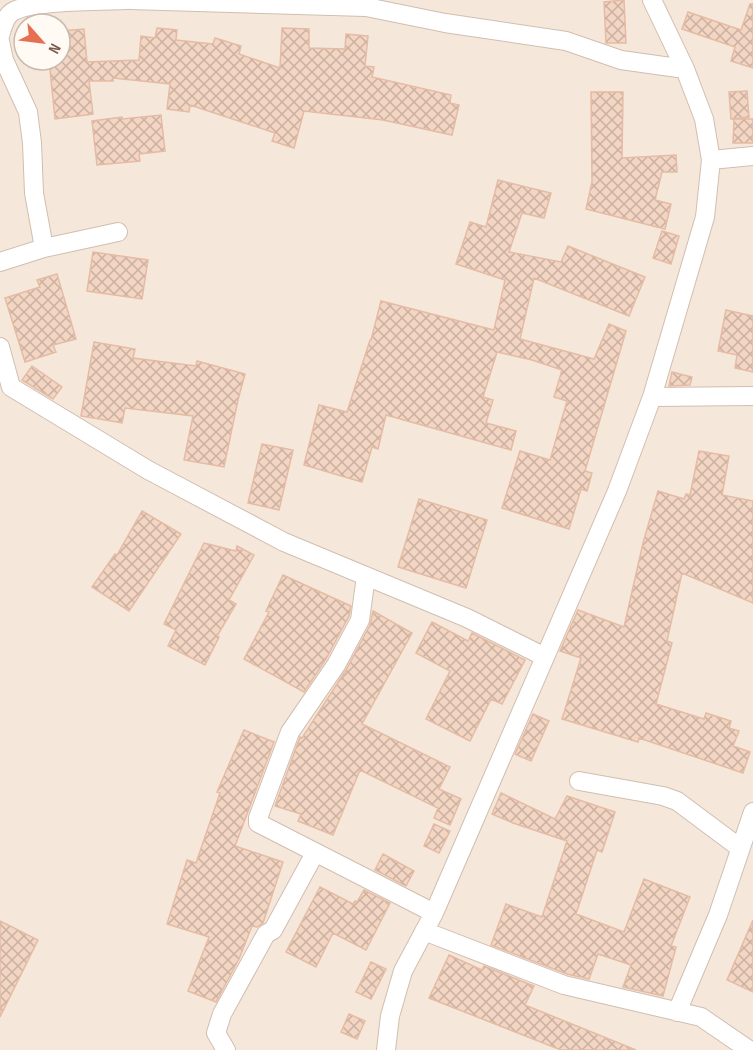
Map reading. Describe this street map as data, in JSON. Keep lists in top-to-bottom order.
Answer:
{
  "north": "bottom right"
}
